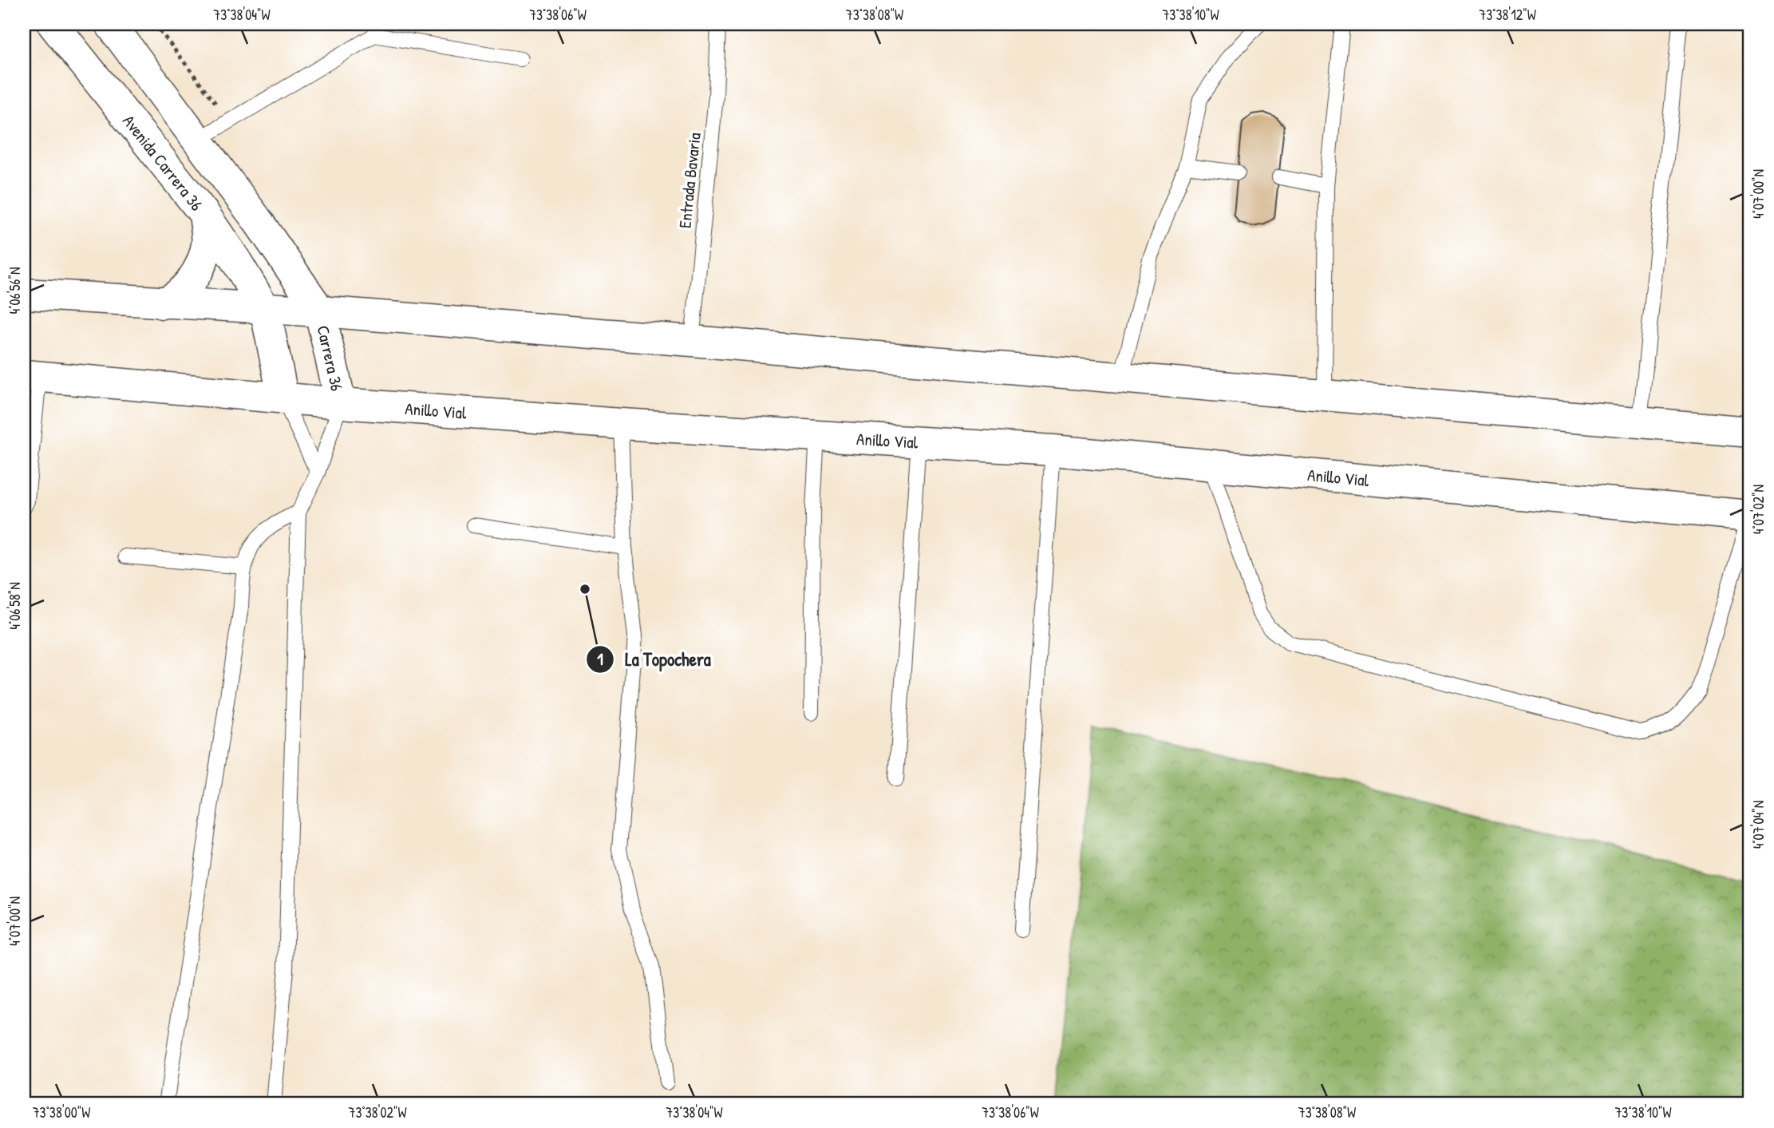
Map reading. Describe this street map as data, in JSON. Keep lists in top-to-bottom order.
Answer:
{
  "streets": {
    "main road": ["Avenida Carrera 36", "Carrera 36", "Anillo Vial"],
    "lane": ["Entrada Bavaria"]
  },
  "crossings": [
    ["Carrera 36", "Anillo Vial"]
  ],
  "places": ["La Topochera"],
  "coordinates": [
    "73°38'04\"W",
    "73°38'06\"W",
    "73°38'08\"W",
    "73°38'10\"W",
    "73°38'12\"W",
    "4°07'00\"N",
    "4°06'56\"N",
    "4°07'02\"N",
    "4°06'58\"N",
    "4°07'04\"N",
    "73°38'00\"W",
    "73°38'02\"W"
  ]
}
